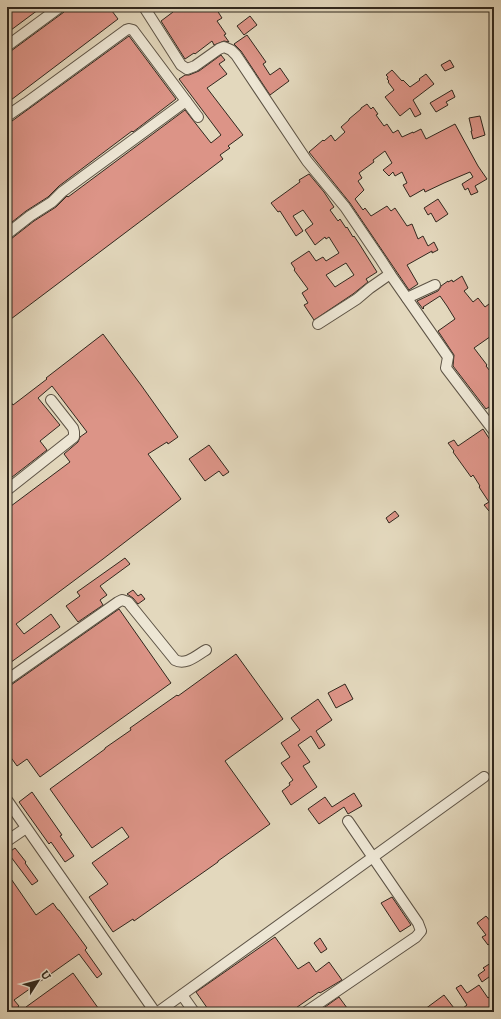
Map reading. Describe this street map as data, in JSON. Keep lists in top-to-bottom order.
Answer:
{
  "north": "top right"
}
